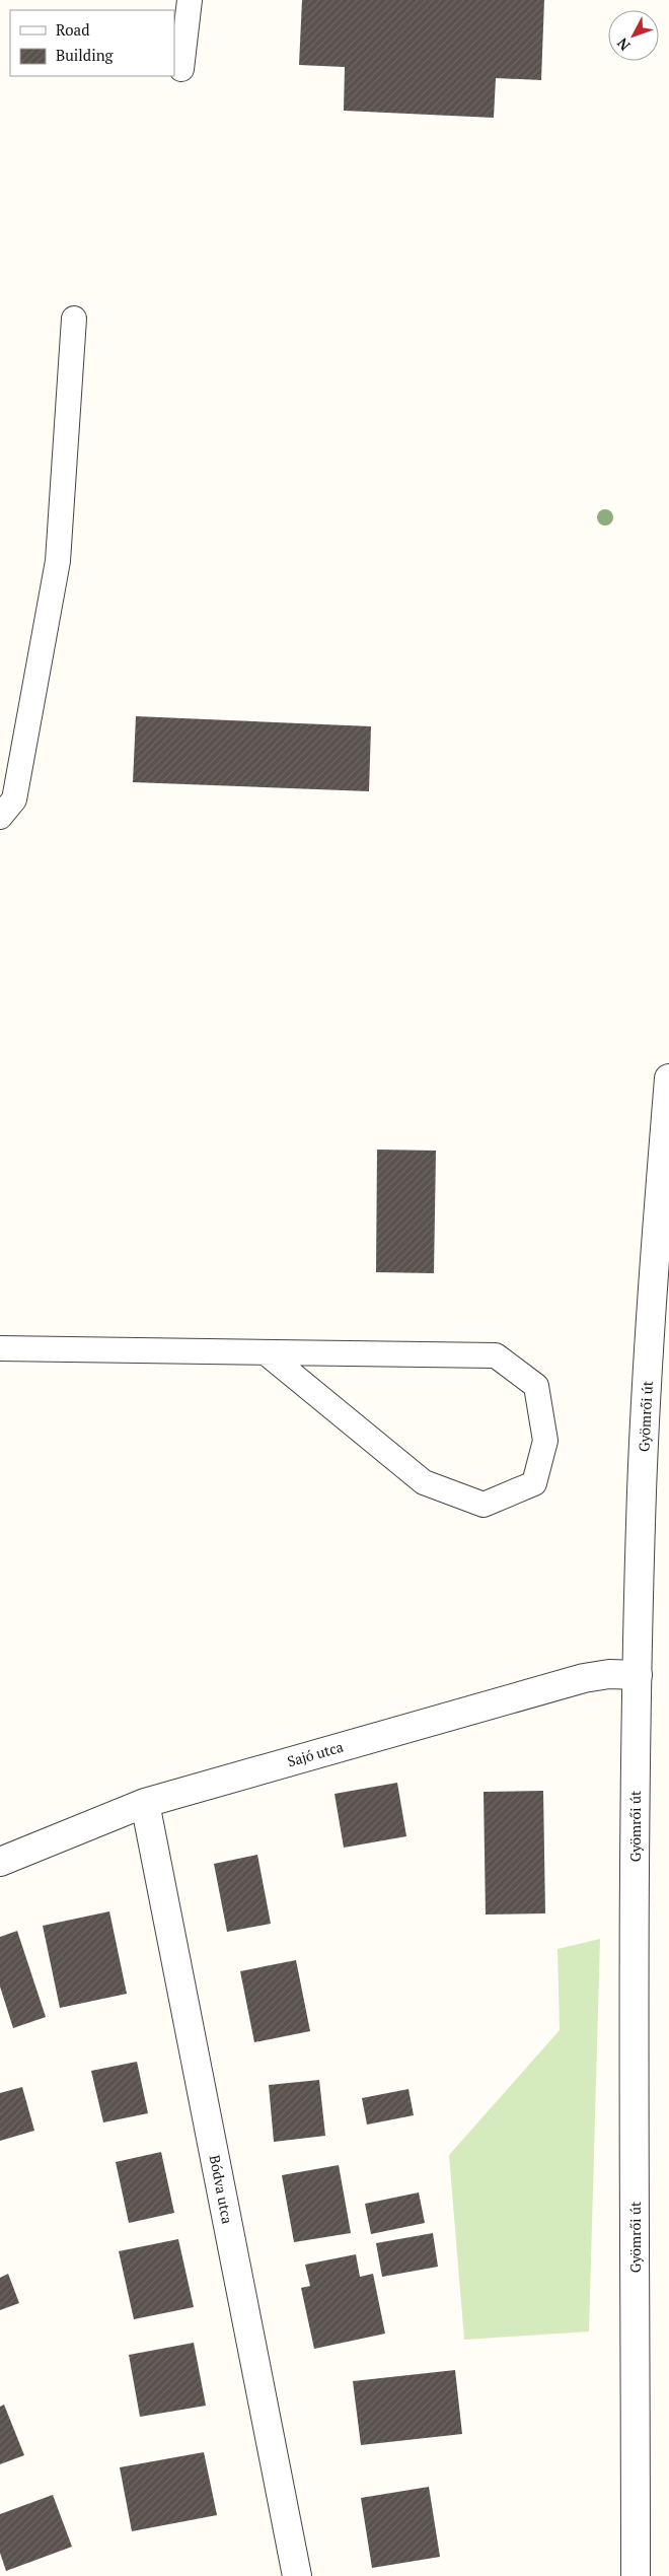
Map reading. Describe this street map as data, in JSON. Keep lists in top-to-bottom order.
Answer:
{
  "streets": {
    "street": ["Gyömrői út", "Sajó utca", "Bódva utca"]
  },
  "crossings": [
    ["Gyömrői út", "Sajó utca"],
    ["Sajó utca", "Bódva utca"]
  ],
  "legend": ["Road", "Building"],
  "north": "bottom left"
}
